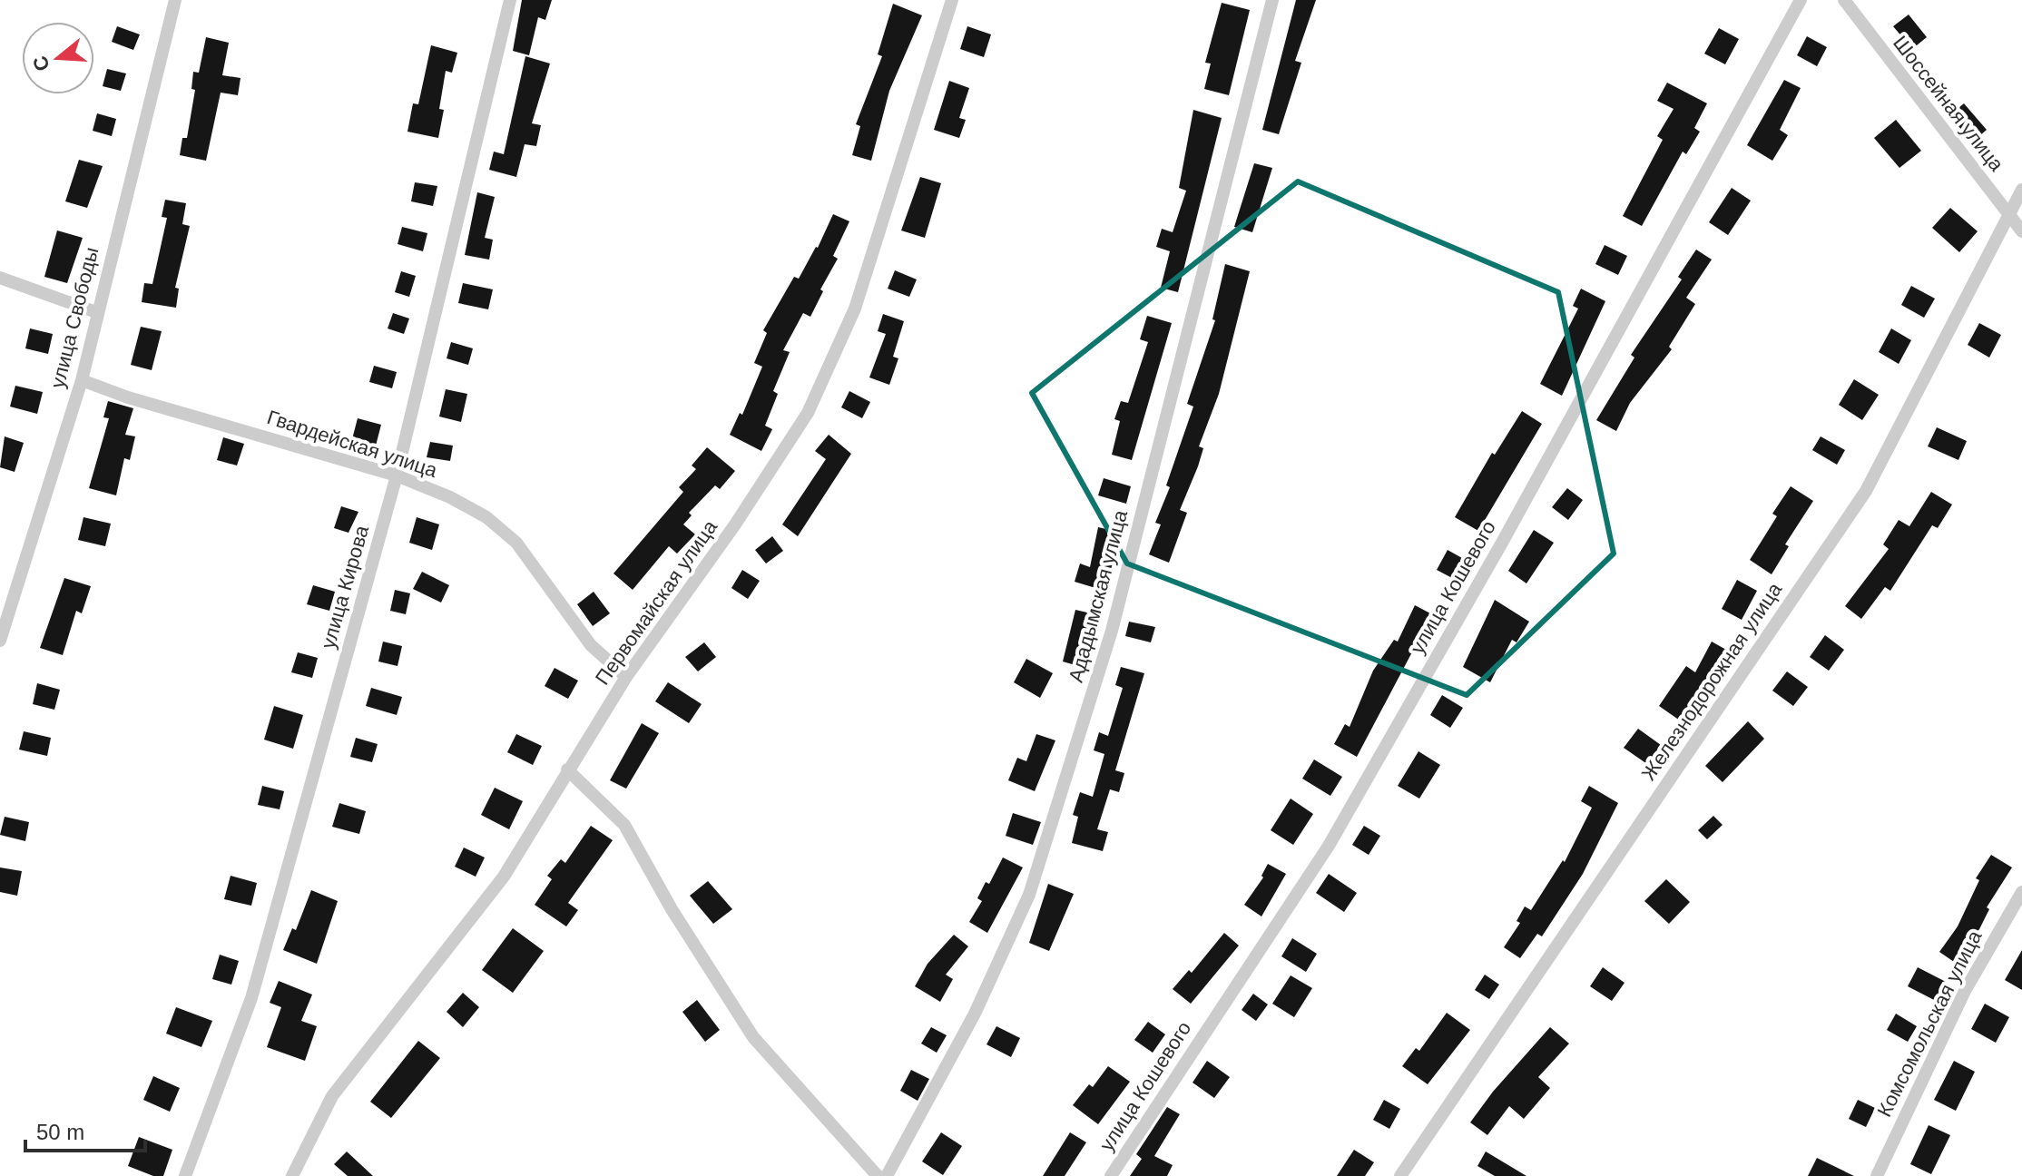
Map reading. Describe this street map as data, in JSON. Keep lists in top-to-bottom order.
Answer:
{
  "streets": {
    "street": [
      "Шоссейная улица",
      "улица Свободы",
      "Гвардейская улица",
      "улица Кирова",
      "улица Кошевого",
      "Ададымская улица",
      "Первомайская улица",
      "Железнодорожная улица",
      "Комсомольская улица"
    ]
  },
  "crossings": [
    ["Шоссейная улица", "Железнодорожная улица"],
    ["улица Свободы", "Гвардейская улица"],
    ["Гвардейская улица", "улица Кирова"],
    ["Гвардейская улица", "Первомайская улица"]
  ],
  "scale_bar": "50 m",
  "north": "left"
}
